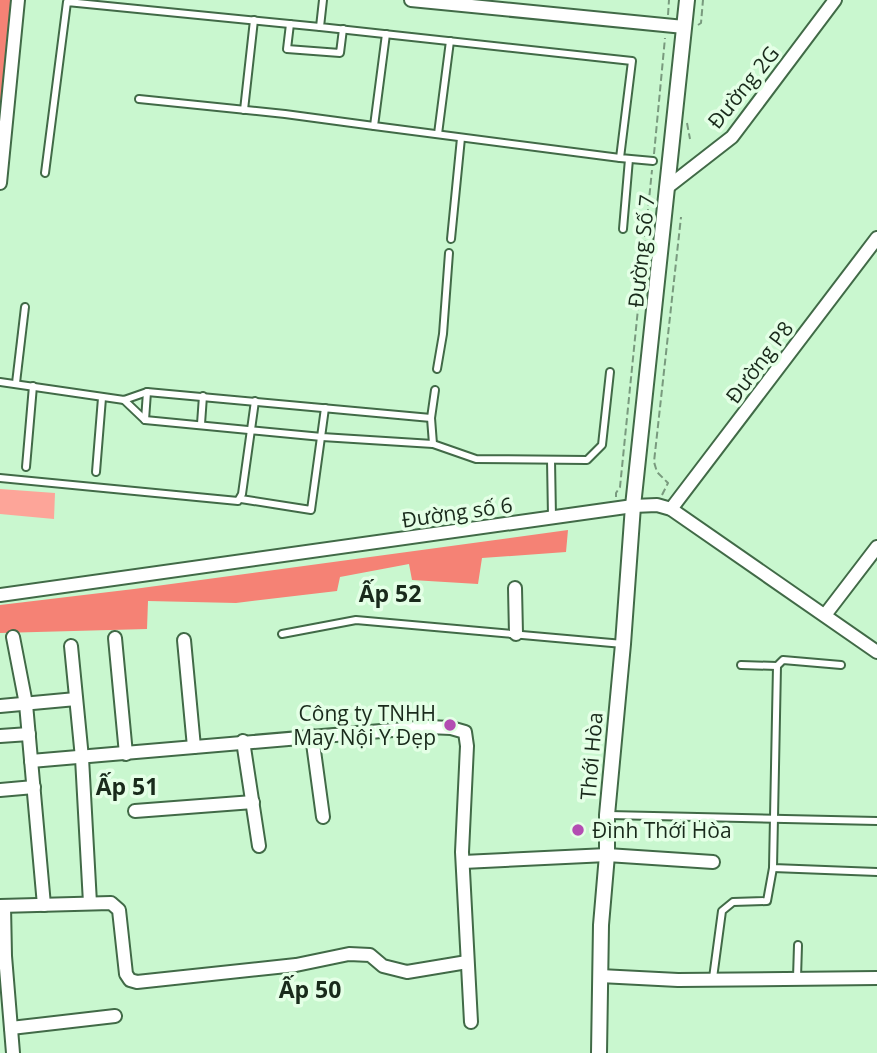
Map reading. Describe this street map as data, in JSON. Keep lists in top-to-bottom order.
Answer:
{
  "streets": {
    "street": [
      "Đường 2G",
      "Đường Số 7",
      "Đường P8",
      "Đường số 6",
      "Thới Hòa"
    ]
  },
  "crossings": [
    ["Đường 2G", "Đường Số 7"],
    ["Đường Số 7", "Đường số 6"],
    ["Đường Số 7", "Thới Hòa"],
    ["Đường P8", "Đường số 6"],
    ["Đường số 6", "Thới Hòa"]
  ],
  "districts": ["Ấp 52", "Ấp 51", "Ấp 50"],
  "places": ["Công ty TNHH May Nội Y Đẹp", "Đình Thới Hòa"]
}
